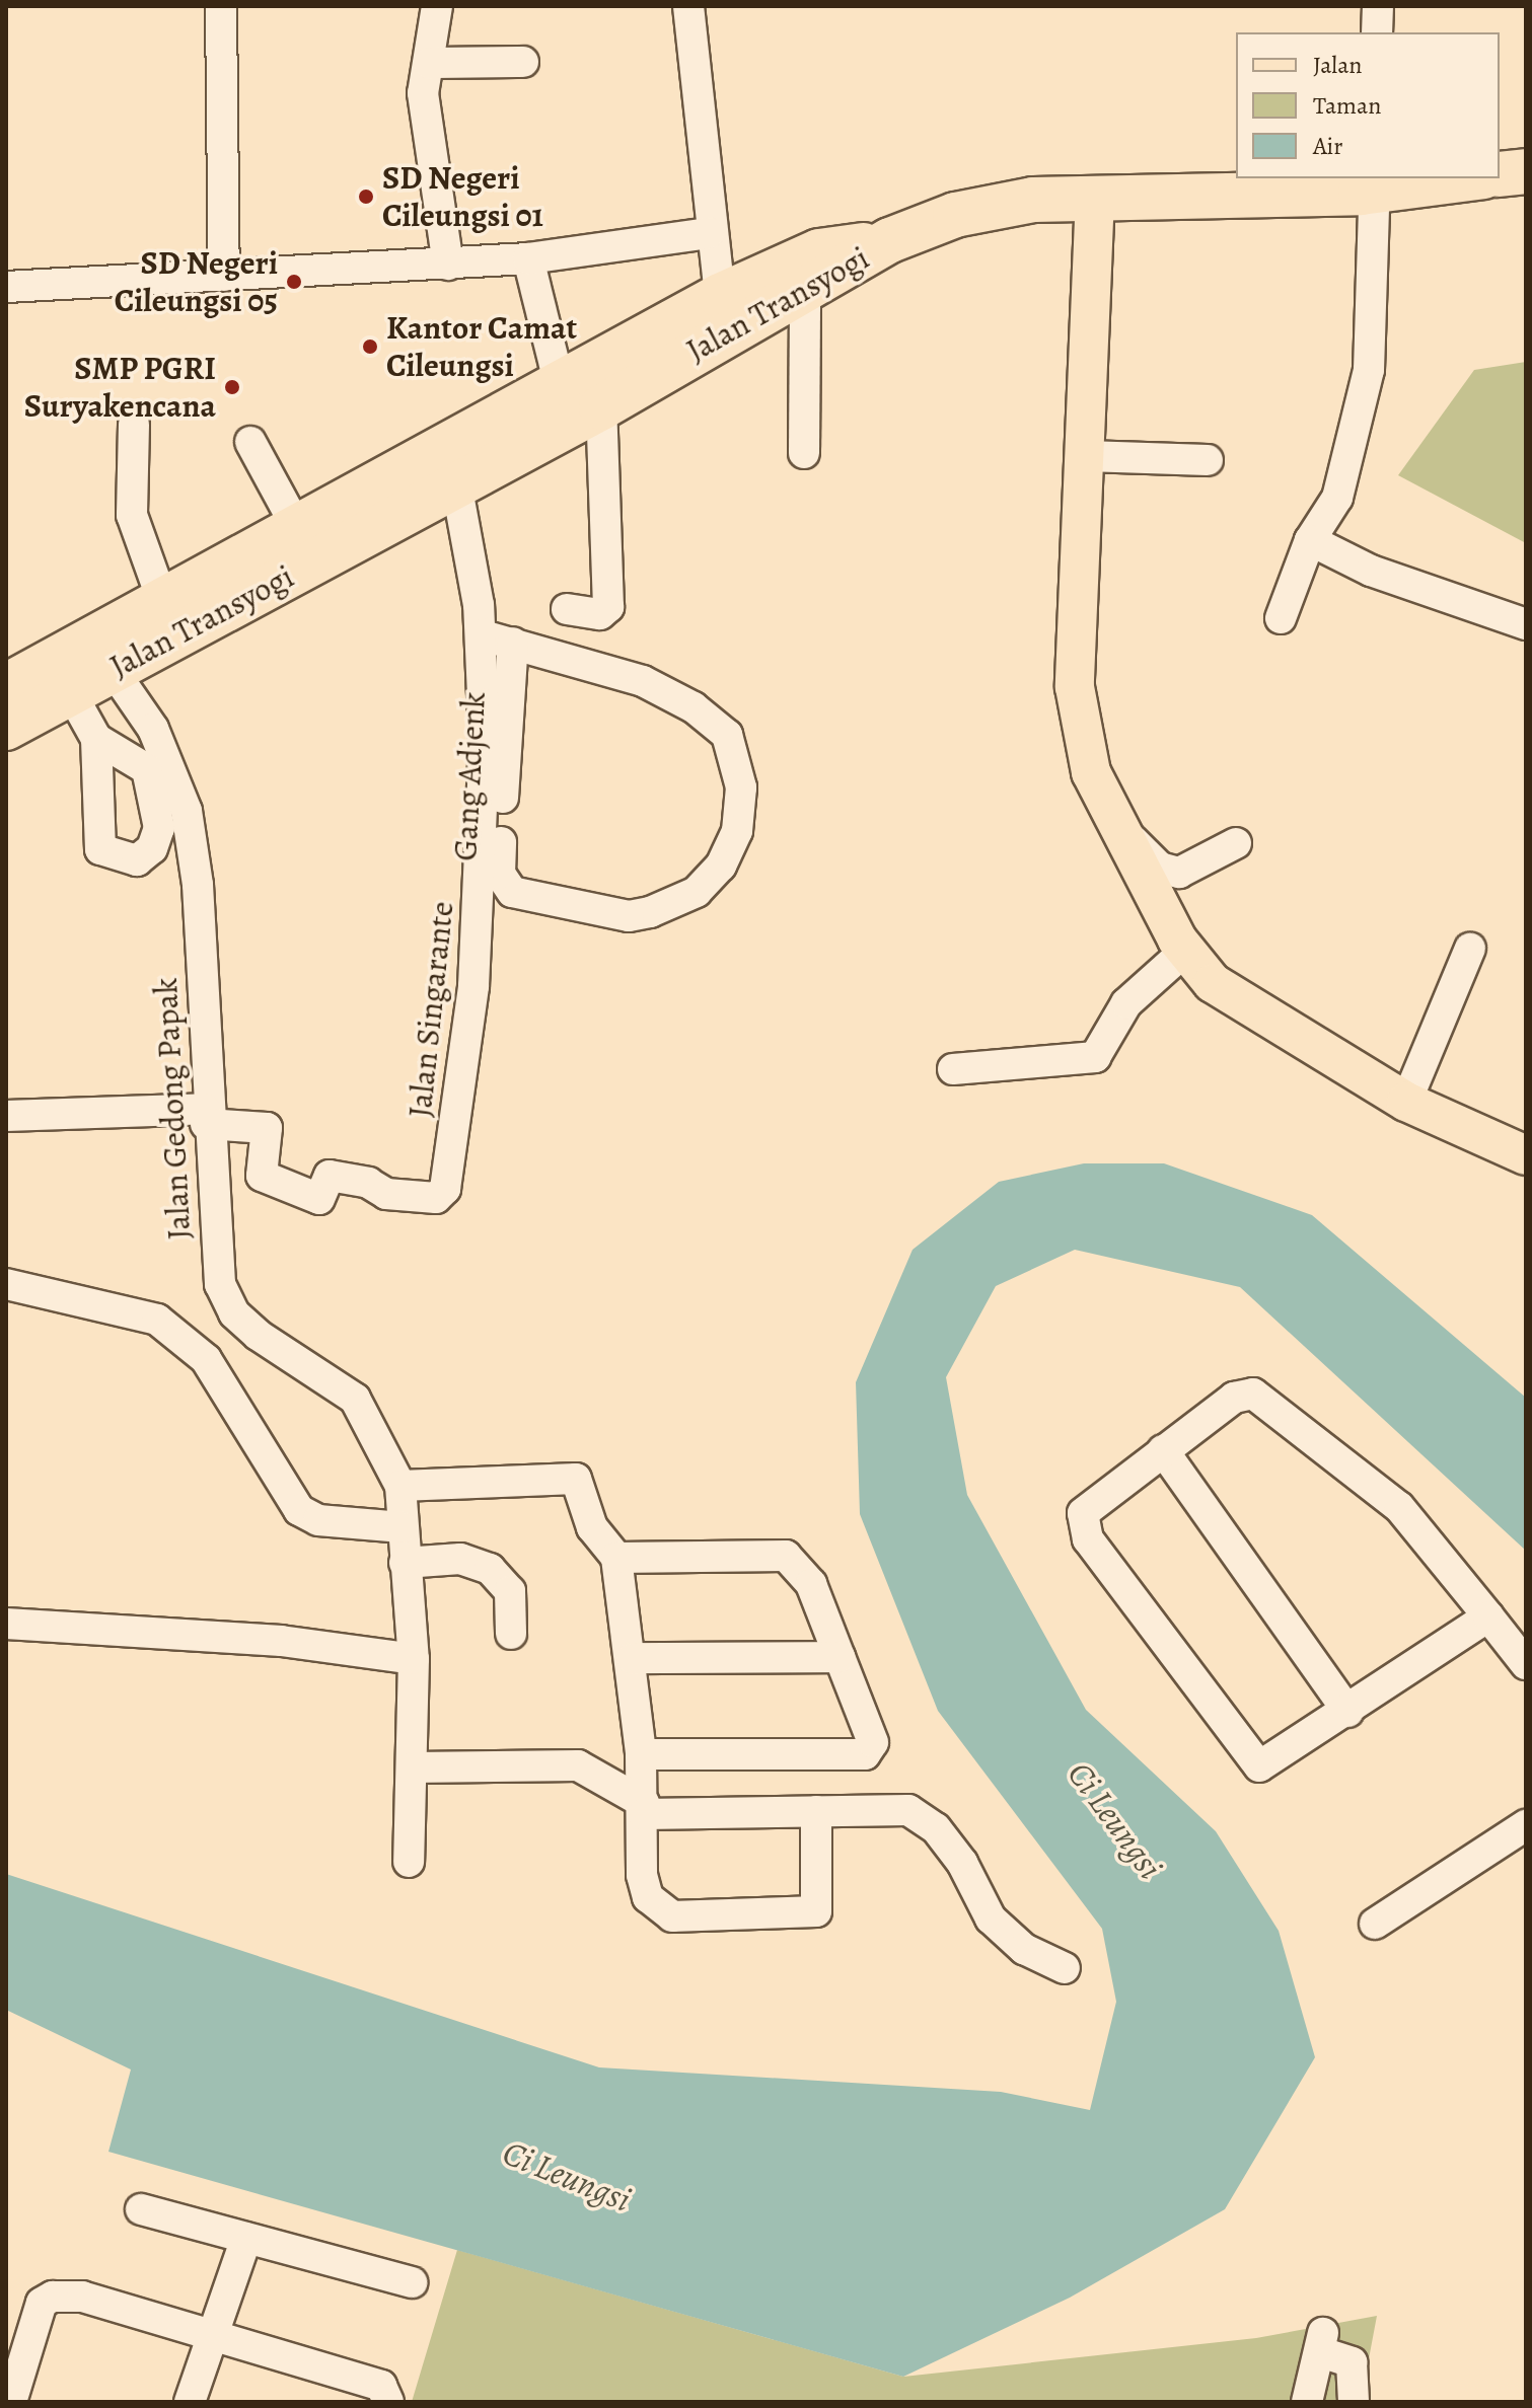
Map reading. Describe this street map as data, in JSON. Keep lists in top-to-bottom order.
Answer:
{
  "streets": {
    "highway": ["Jalan Transyogi"],
    "street": ["Gang Adjenk", "Jalan Singarante", "Jalan Gedong Papak"]
  },
  "crossings": [
    ["Jalan Transyogi", "Jalan Singarante"],
    ["Jalan Transyogi", "Jalan Gedong Papak"],
    ["Gang Adjenk", "Jalan Singarante"],
    ["Jalan Singarante", "Jalan Gedong Papak"]
  ],
  "water": ["Ci Leungsi"],
  "places": [
    "SD Negeri Cileungsi 01",
    "SD Negeri Cileungsi 05",
    "Kantor Camat Cileungsi",
    "SMP PGRI Suryakencana"
  ],
  "legend": ["Jalan", "Taman", "Air"]
}
